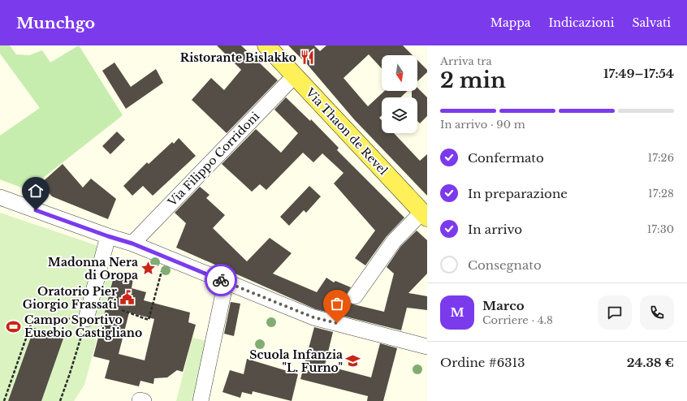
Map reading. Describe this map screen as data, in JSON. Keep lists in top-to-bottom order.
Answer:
{
  "streets": {
    "main road": ["Via Thaon de Revel"],
    "street": ["Via Filippo Corridoni"]
  },
  "crossings": [
    ["Via Thaon de Revel", "Via Filippo Corridoni"]
  ],
  "places": {
    "restaurant": ["Ristorante Bislakko"],
    "place": ["Madonna Nera di Oropa"],
    "public building": ["Oratorio Pier Giorgio Frassati"],
    "sports": ["Campo Sportivo Eusebio Castigliano"],
    "school or university": ["Scuola Infanzia \"L. Furno\""]
  },
  "north": "bottom",
  "page": {
    "header": "Munchgo",
    "nav": ["Mappa", "Indicazioni", "Salvati"],
    "heading": ["2 min", "Arriva tra", "17:49–17:54"],
    "panel": [
      "Marco",
      "Corriere · 4.8",
      "Ordine #6313",
      "24.38 €"
    ],
    "bar": "In arrivo · 90 m",
    "list": [
      ["Confermato", "17:26"],
      ["In preparazione", "17:28"],
      ["In arrivo", "17:30"],
      "Consegnato"
    ],
    "round": "M"
  }
}
